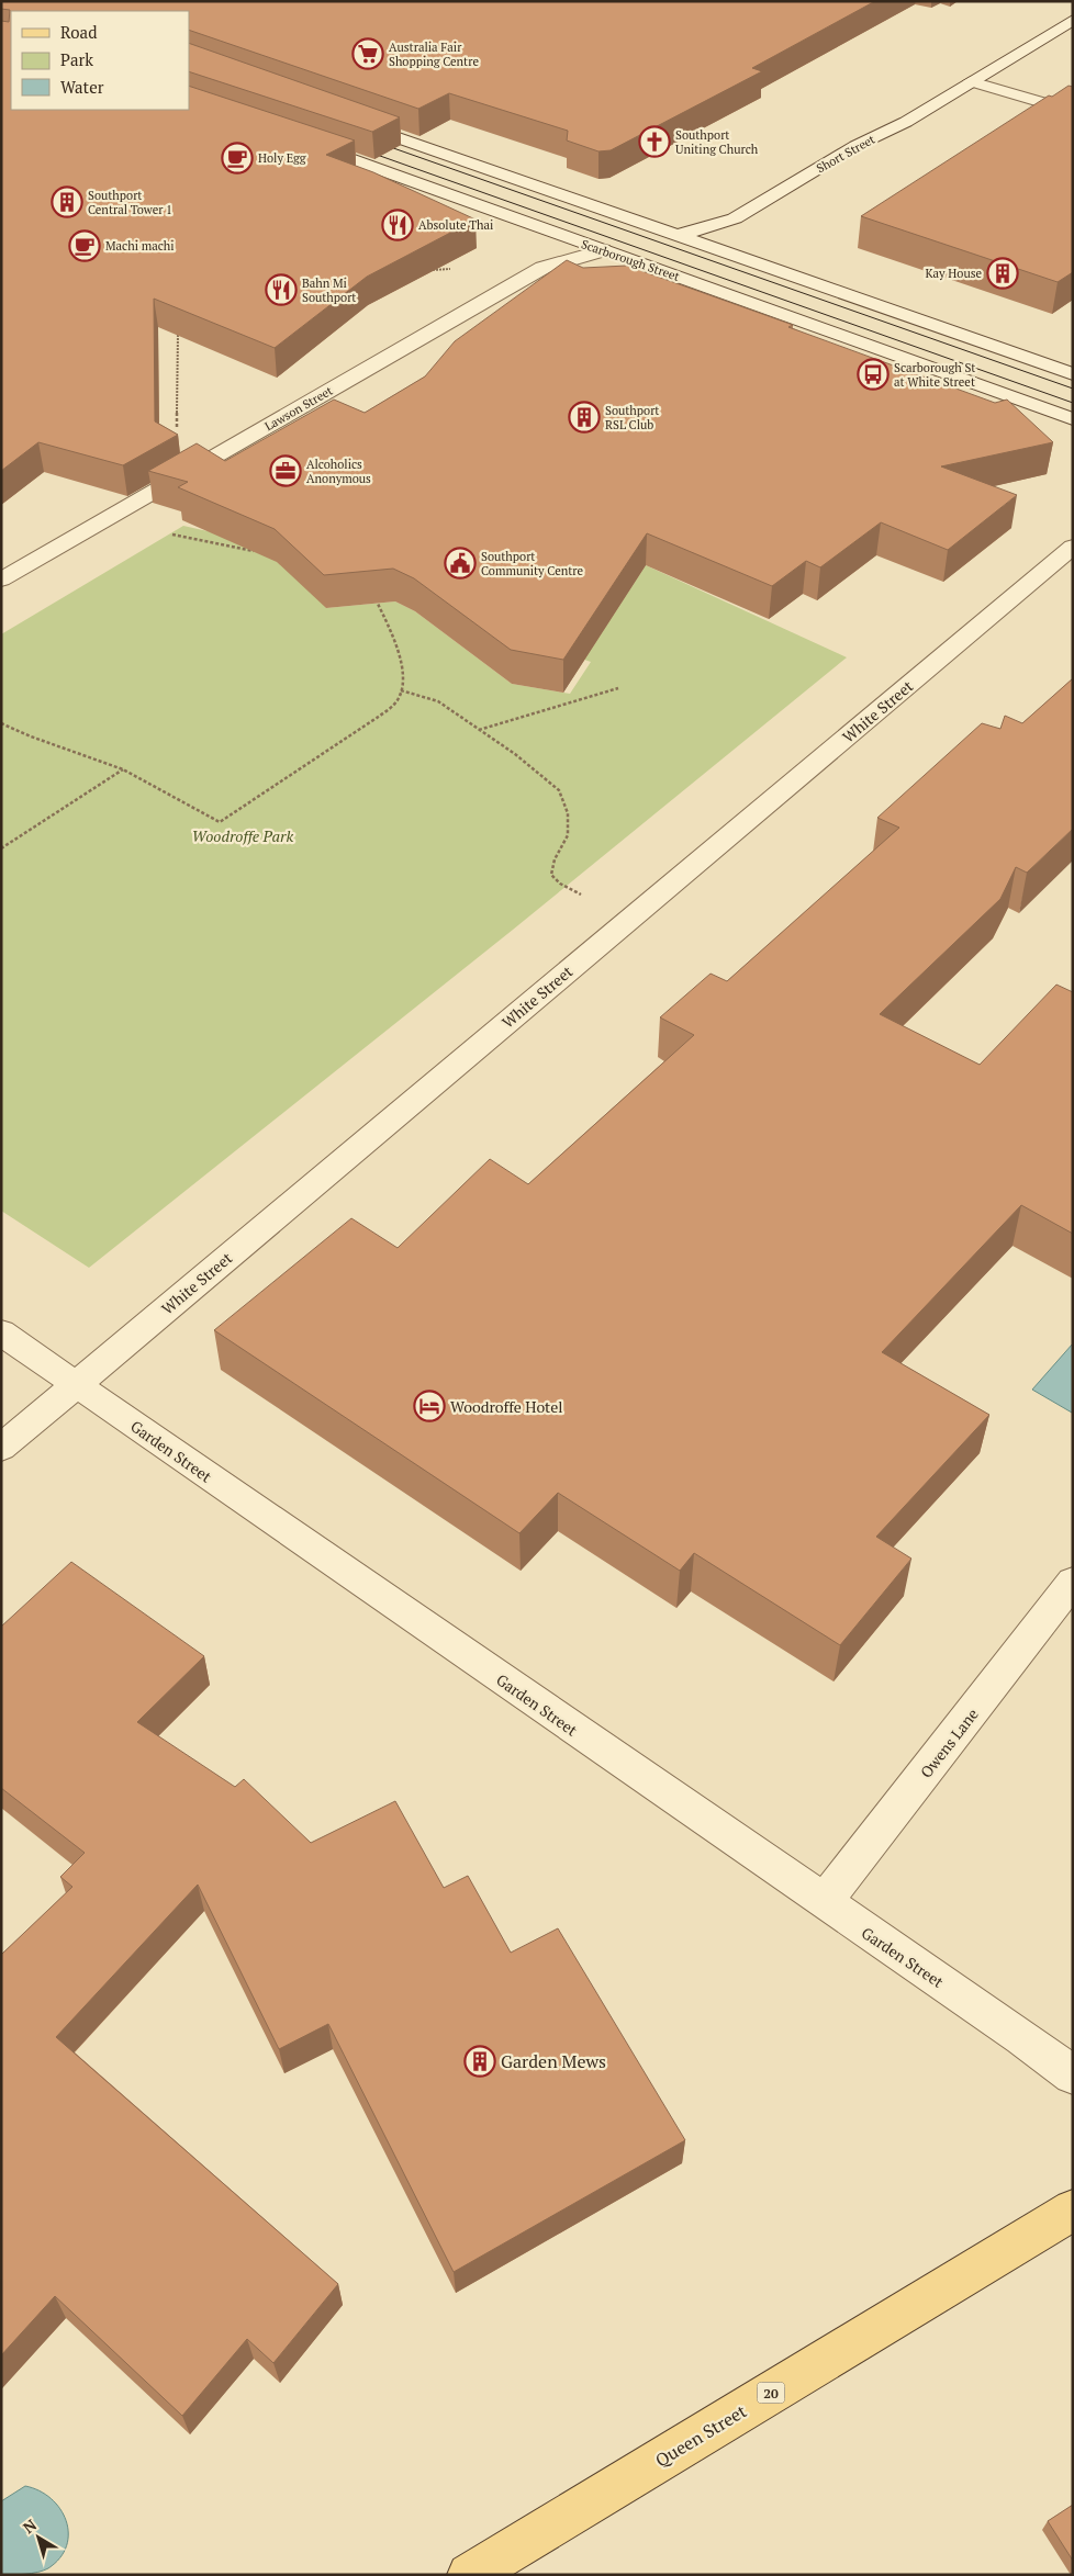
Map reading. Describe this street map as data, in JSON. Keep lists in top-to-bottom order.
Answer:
{
  "streets": {
    "main road": ["20", "Queen Street"],
    "street": [
      "Short Street",
      "Scarborough Street",
      "Lawson Street",
      "White Street",
      "Garden Street",
      "Owens Lane"
    ]
  },
  "crossings": [
    ["Short Street", "Scarborough Street"],
    ["Short Street", "Lawson Street"],
    ["Scarborough Street", "Lawson Street"],
    ["White Street", "Garden Street"],
    ["Garden Street", "Owens Lane"]
  ],
  "parks": ["Woodroffe Park"],
  "places": {
    "supermarket": ["Australia Fair Shopping Centre"],
    "church": ["Southport Uniting Church"],
    "cafe": ["Holy Egg", "Machi machi"],
    "building": [
      "Southport Central Tower 1",
      "Kay House",
      "Southport RSL Club",
      "Garden Mews"
    ],
    "restaurant": ["Absolute Thai", "Bahn Mi Southport"],
    "bus stop": ["Scarborough St at White Street"],
    "office": ["Alcoholics Anonymous"],
    "public building": ["Southport Community Centre"],
    "hotel": ["Woodroffe Hotel"]
  },
  "legend": ["Road", "Park", "Water"],
  "north": "top left"
}
